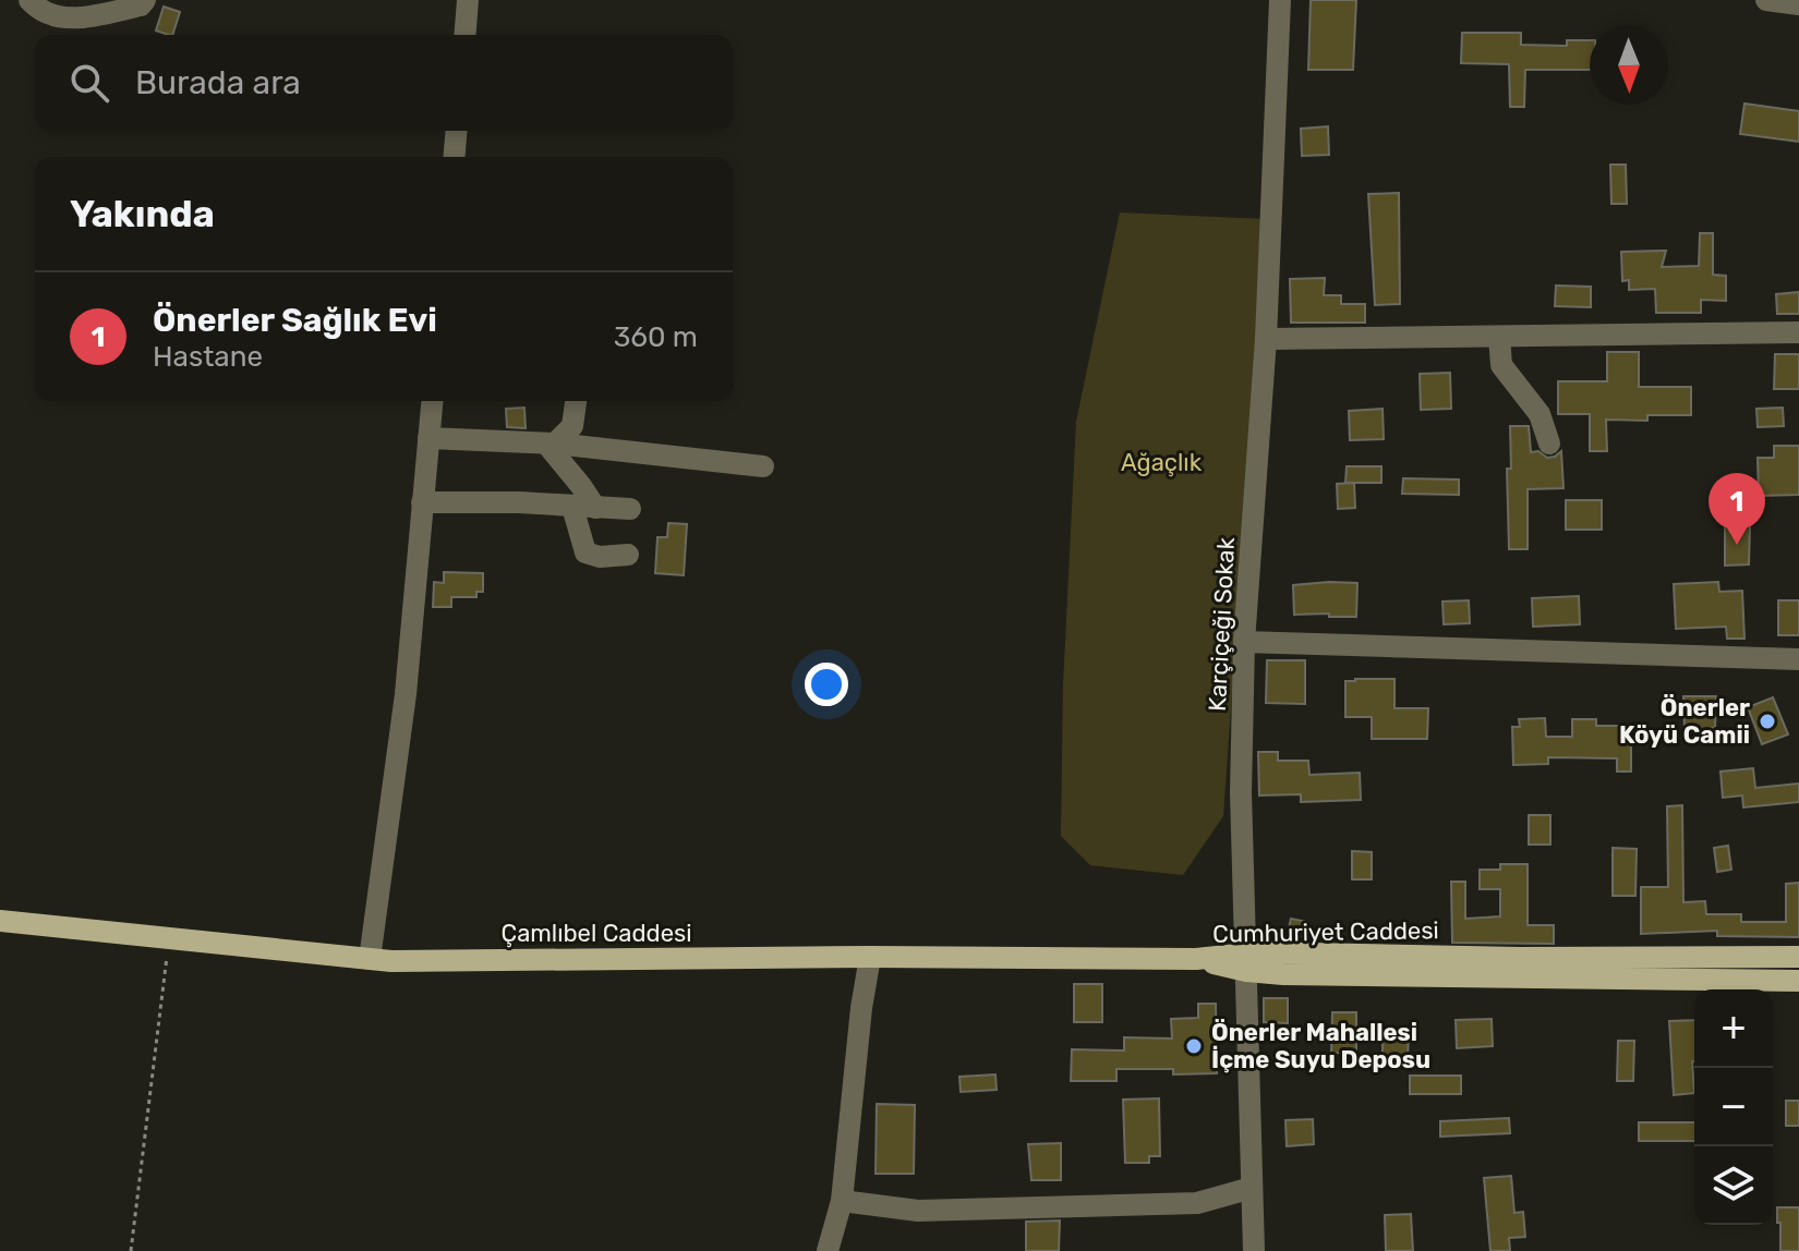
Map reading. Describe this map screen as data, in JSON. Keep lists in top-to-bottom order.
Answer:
{
  "streets": {
    "main road": ["Cumhuriyet Caddesi", "Çamlıbel Caddesi"],
    "street": ["Karçiçeği Sokak"]
  },
  "crossings": [
    ["Karçiçeği Sokak", "Cumhuriyet Caddesi"],
    ["Cumhuriyet Caddesi", "Çamlıbel Caddesi"]
  ],
  "parks": ["Ağaçlık"],
  "places": ["Önerler Köyü Camii", "Önerler Mahallesi İçme Suyu Deposu"],
  "north": "bottom",
  "page": {
    "search": "Burada ara",
    "heading": "Yakında",
    "list": [
      {
        "mark": "1",
        "name": "Önerler Sağlık Evi",
        "note": "Hastane",
        "value": "360 m"
      }
    ],
    "pins": "1",
    "map_buttons": ["+", "−"]
  }
}
